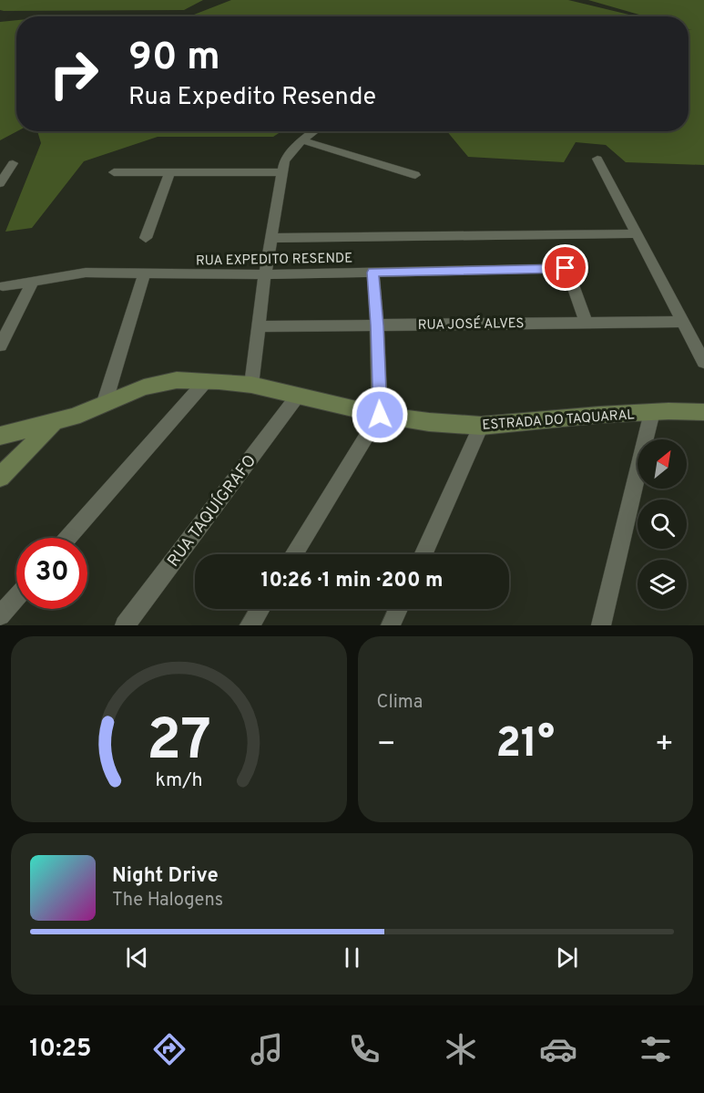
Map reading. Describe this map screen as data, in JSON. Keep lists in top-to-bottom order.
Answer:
{
  "streets": {
    "street": [
      "RUA EXPEDITO RESENDE",
      "RUA JOSÉ ALVES",
      "ESTRADA DO TAQUARAL",
      "RUA TAQUÍGRAFO"
    ]
  },
  "crossings": [
    ["RUA EXPEDITO RESENDE", "RUA JOSÉ ALVES"],
    ["ESTRADA DO TAQUARAL", "RUA TAQUÍGRAFO"]
  ],
  "north": "top right",
  "page": {
    "turn": ["90 m", "Rua Expedito Resende"],
    "limit": "30",
    "trip": "10:26 · 1 min · 200 m",
    "tile": "Clima",
    "heat": ["−", "21°", "+"],
    "song": ["Night Drive", "The Halogens"],
    "tabs": "10:25",
    "gauge": ["27", "km/h"]
  }
}
